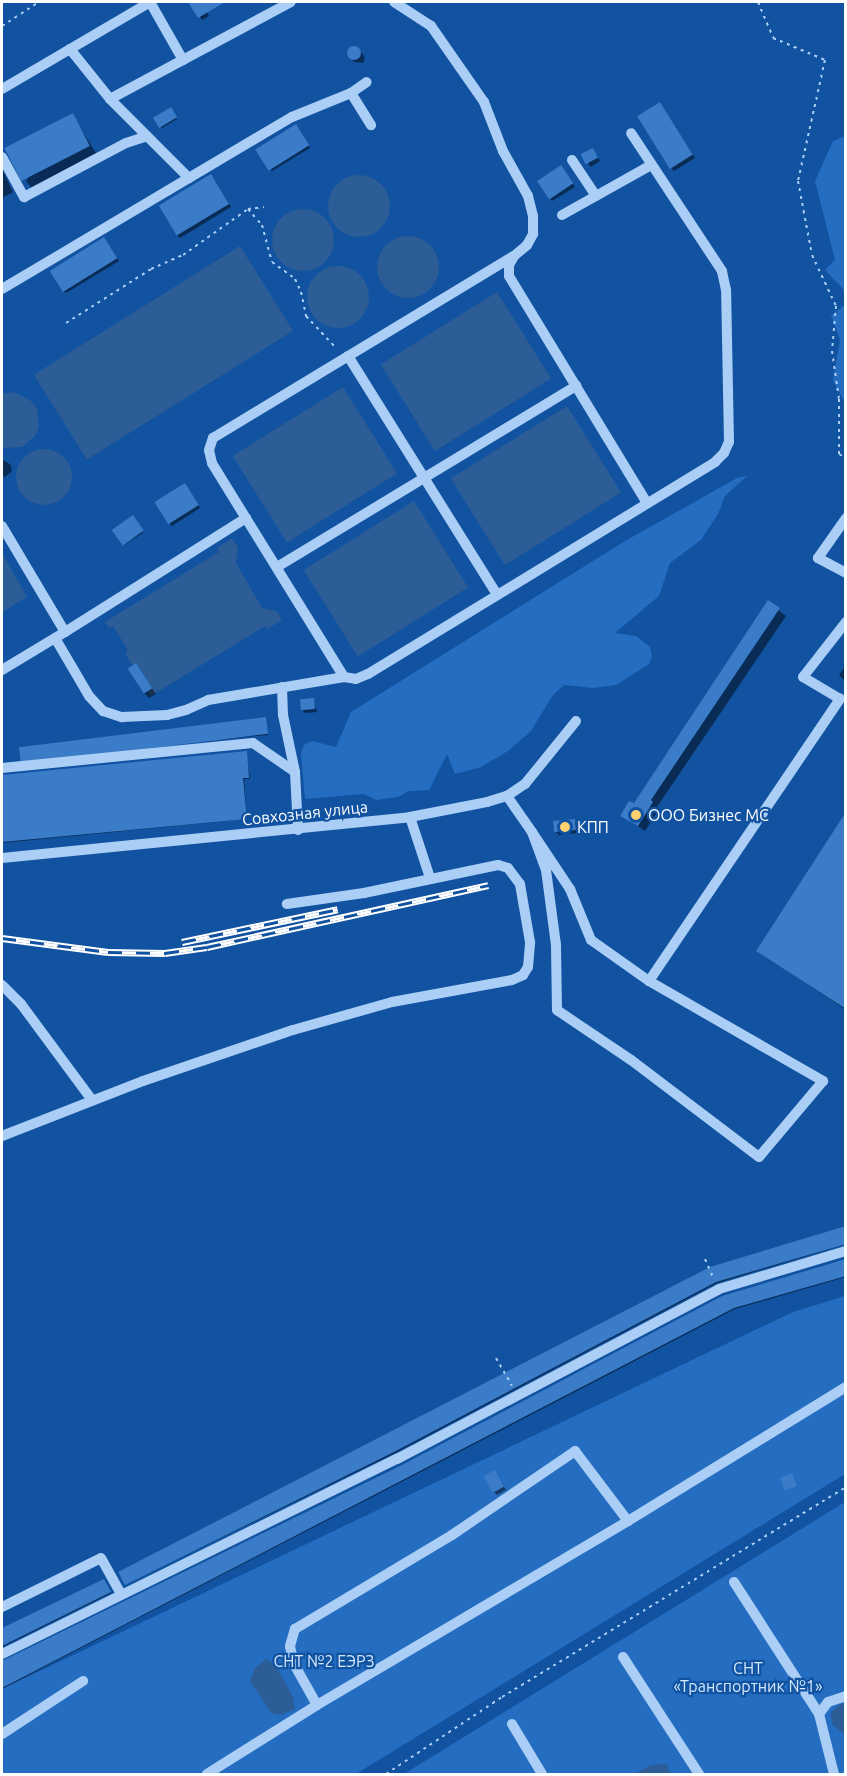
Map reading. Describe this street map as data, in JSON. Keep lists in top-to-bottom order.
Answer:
{
  "streets": {
    "street": ["Совхозная улица"]
  },
  "parks": ["СНТ №2 ЕЭРЗ", "СНТ «Транспортник №1»"],
  "places": ["ООО Бизнес МС", "КПП"]
}
